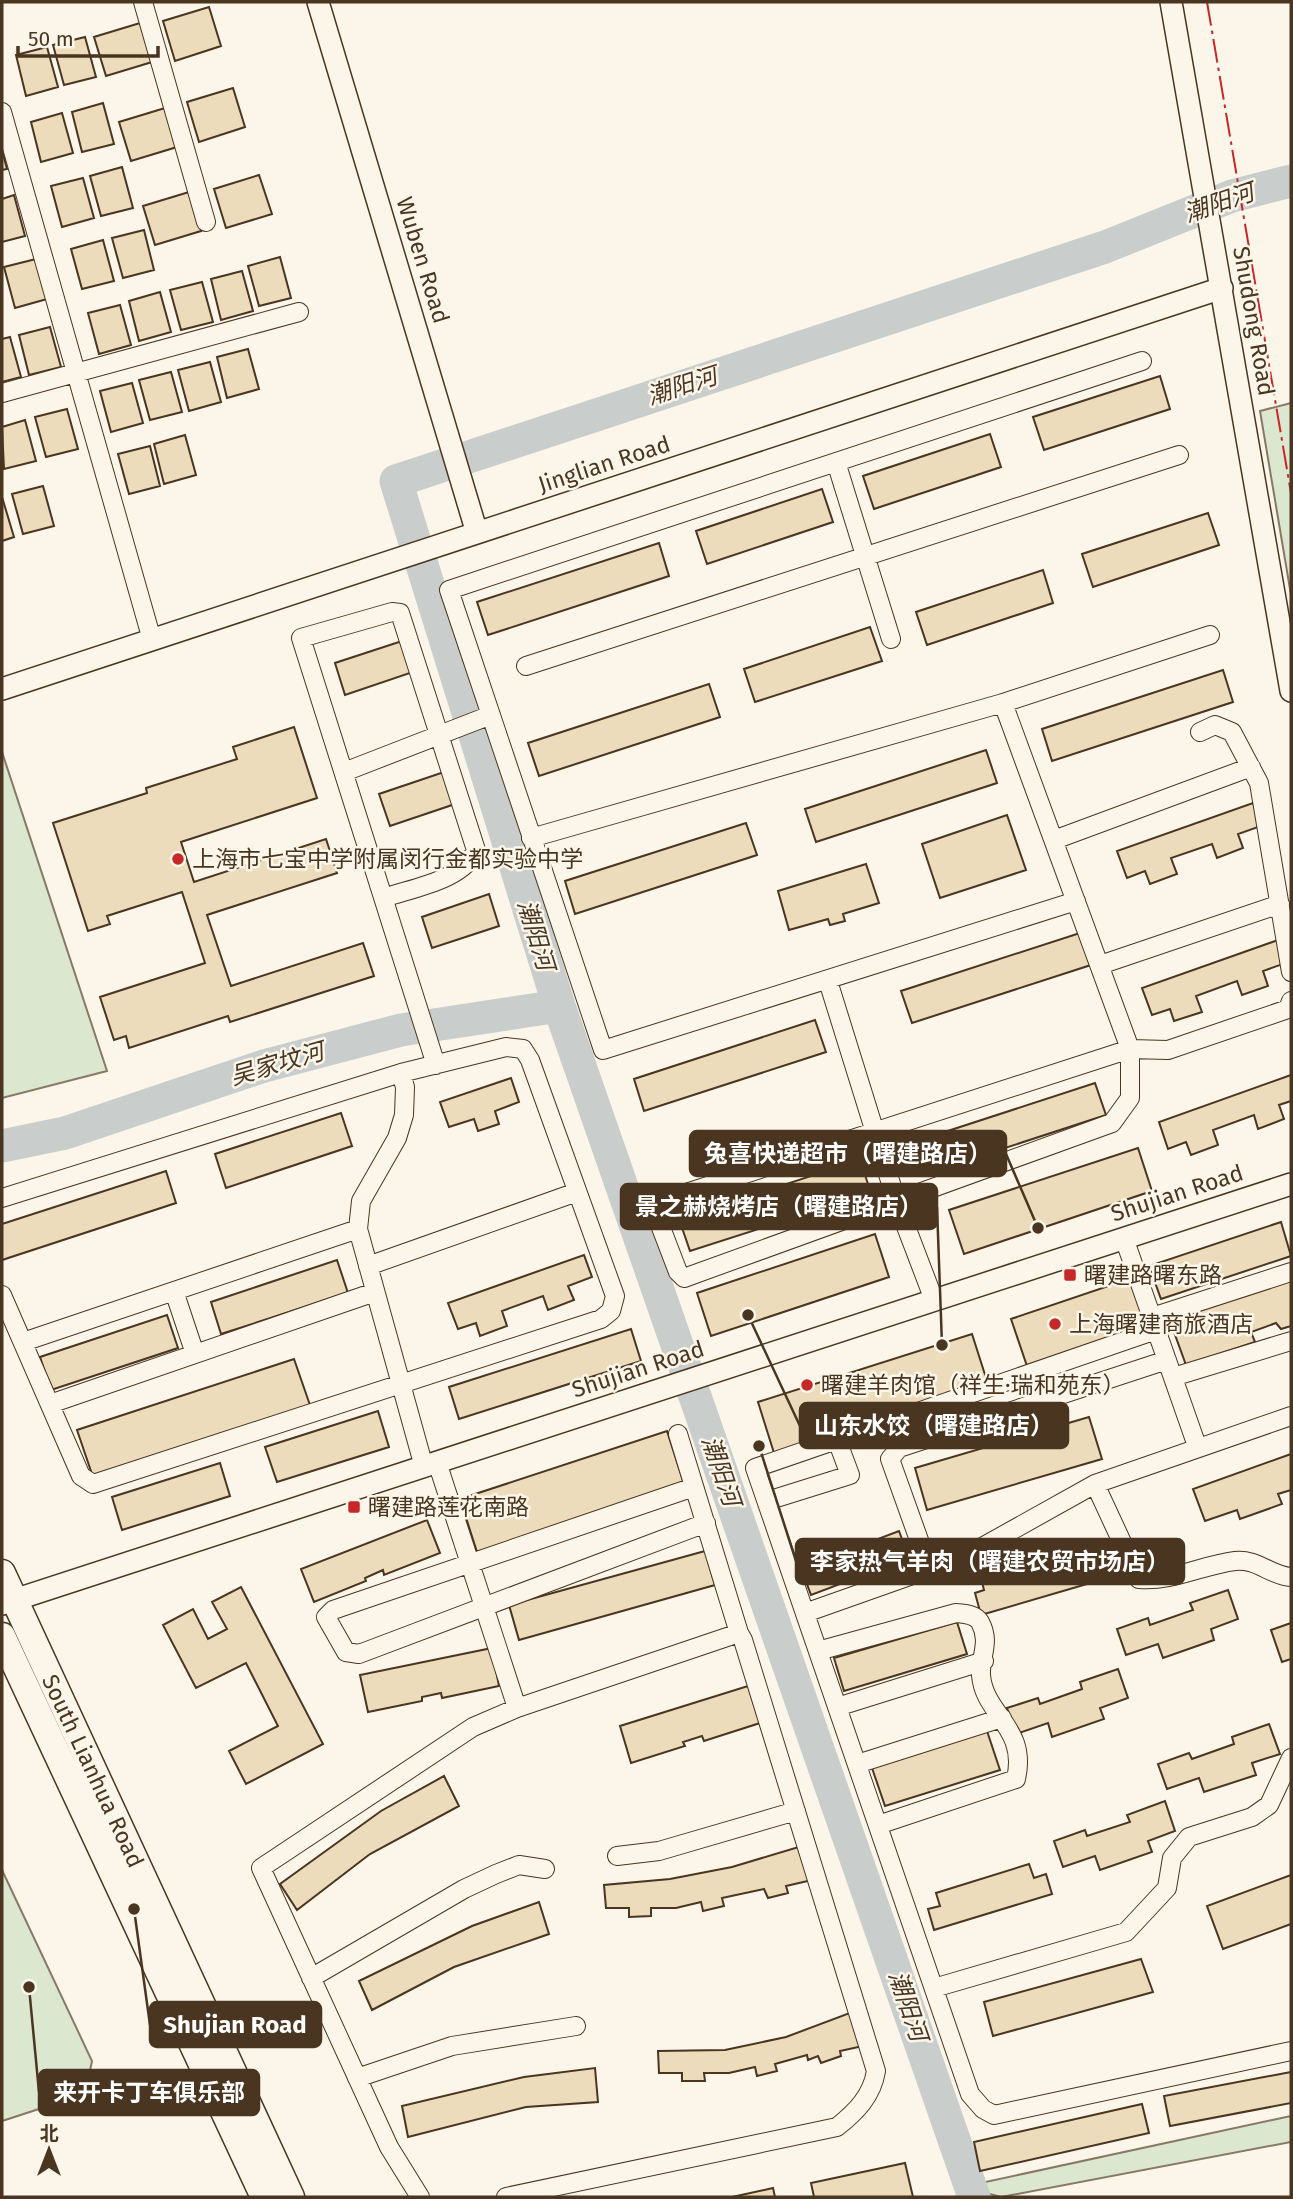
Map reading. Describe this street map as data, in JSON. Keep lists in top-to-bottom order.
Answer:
{
  "streets": {
    "main road": ["South Lianhua Road"],
    "street": [
      "Wuben Road",
      "Shudong Road",
      "Jinglian Road",
      "Shujian Road"
    ]
  },
  "crossings": [
    ["Wuben Road", "Jinglian Road"],
    ["Shudong Road", "Jinglian Road"],
    ["Shujian Road", "South Lianhua Road"]
  ],
  "water": ["潮阳河", "吴家坟河"],
  "places": {
    "other": [
      "上海市七宝中学附属闵行金都实验中学",
      "兔喜快递超市（曙建路店）",
      "山东水饺（曙建路店）",
      "上海曙建商旅酒店",
      "景之赫烧烤店（曙建路店）",
      "曙建羊肉馆（祥生·瑞和苑东）",
      "李家热气羊肉（曙建农贸市场店）",
      "Shujian Road",
      "来开卡丁车俱乐部"
    ],
    "transit": ["曙建路曙东路", "曙建路莲花南路"]
  },
  "scale_bar": "50 m",
  "north": "top"
}
